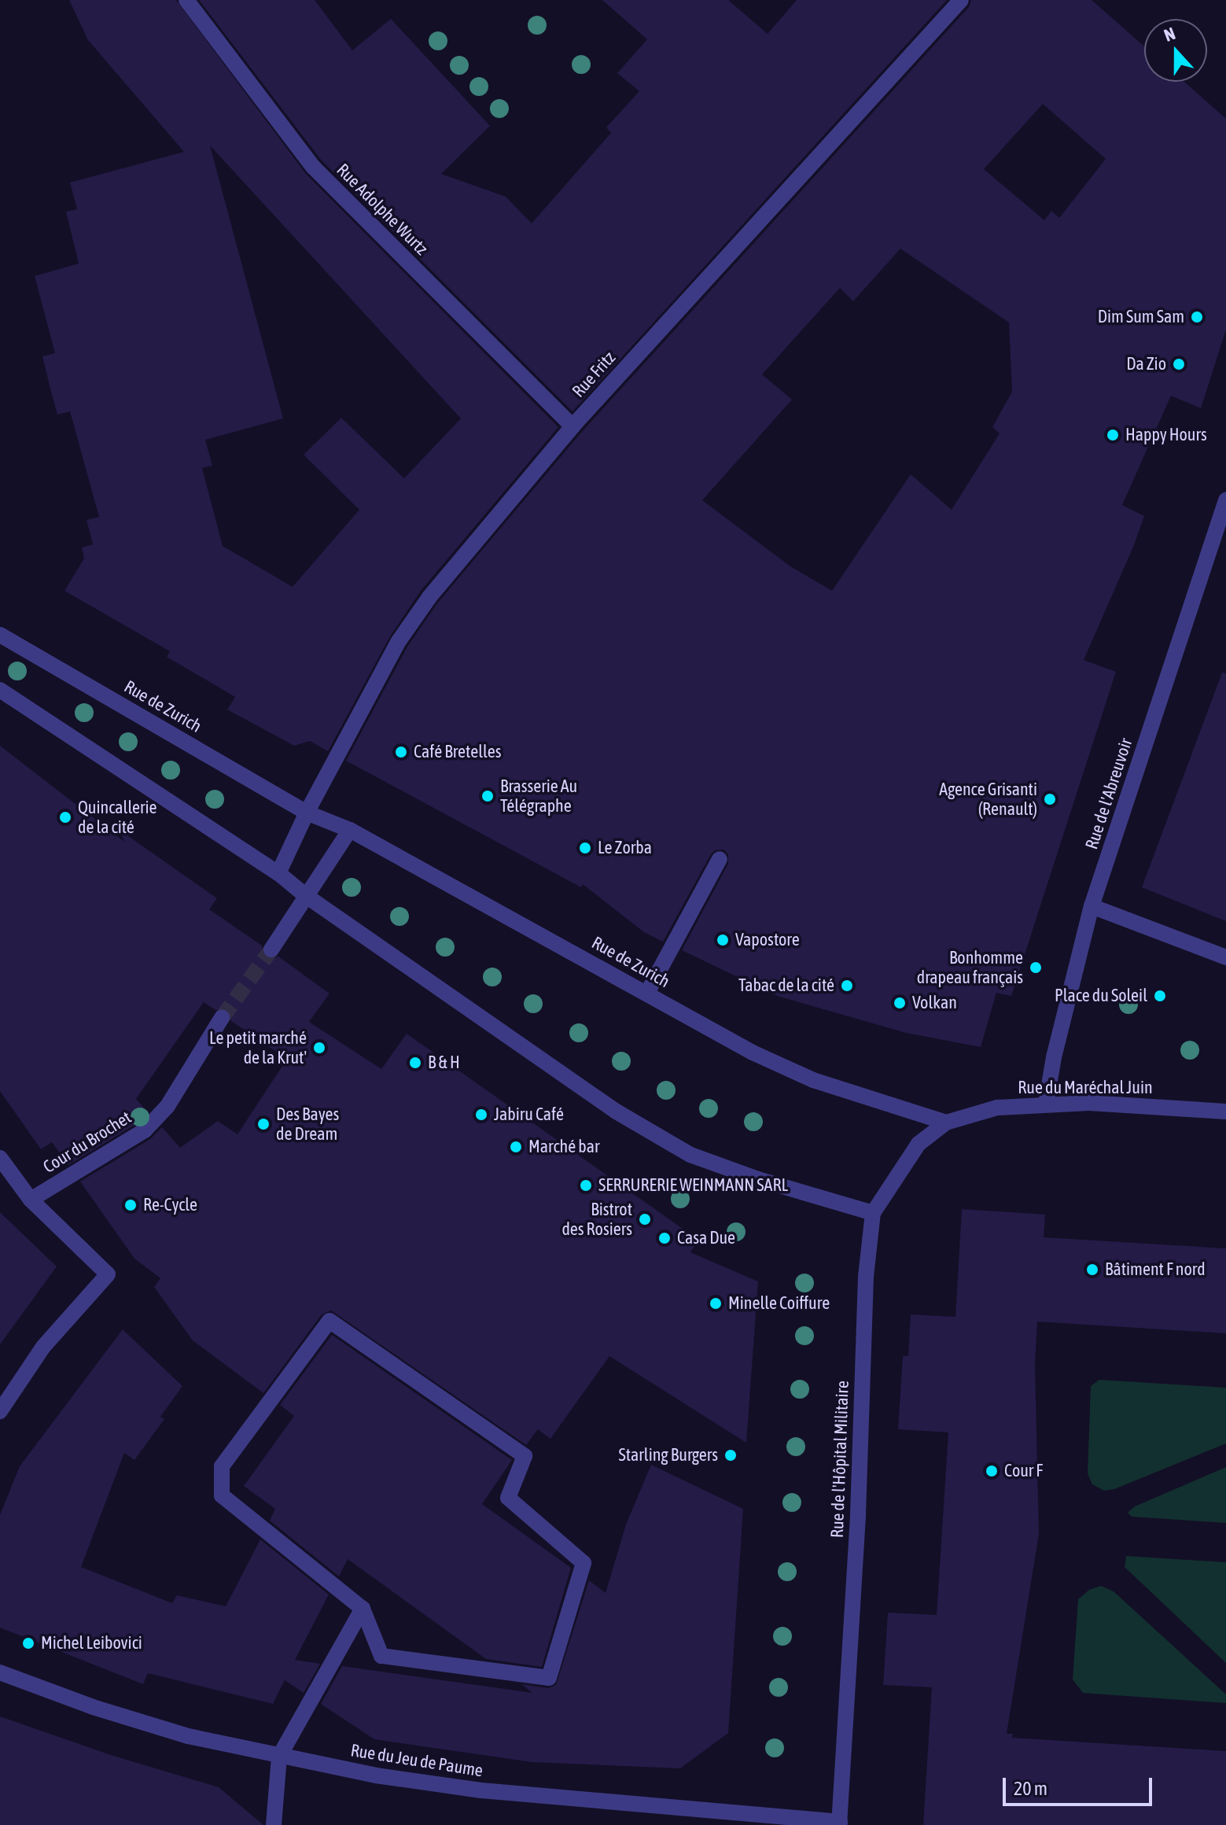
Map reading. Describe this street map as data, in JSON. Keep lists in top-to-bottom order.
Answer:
{
  "streets": {
    "street": [
      "Rue Adolphe Wurtz",
      "Rue Fritz",
      "Rue de Zurich",
      "Rue de l'Abreuvoir",
      "Rue du Maréchal Juin",
      "Cour du Brochet",
      "Rue de l'Hôpital Militaire",
      "Rue du Jeu de Paume"
    ]
  },
  "crossings": [
    ["Rue Adolphe Wurtz", "Rue Fritz"],
    ["Rue Fritz", "Rue de Zurich"],
    ["Rue de Zurich", "Rue du Maréchal Juin"],
    ["Rue de Zurich", "Rue de l'Hôpital Militaire"],
    ["Rue de l'Abreuvoir", "Rue du Maréchal Juin"],
    ["Rue du Maréchal Juin", "Rue de l'Hôpital Militaire"],
    ["Rue de l'Hôpital Militaire", "Rue du Jeu de Paume"]
  ],
  "places": [
    "Dim Sum Sam",
    "Da Zio",
    "Happy Hours",
    "Café Bretelles",
    "Brasserie Au Télégraphe",
    "Agence Grisanti (Renault)",
    "Quincallerie de la cité",
    "Le Zorba",
    "Vapostore",
    "Bonhomme drapeau français",
    "Tabac de la cité",
    "Place du Soleil",
    "Volkan",
    "Le petit marché de la Krut'",
    "B & H",
    "Jabiru Café",
    "Des Bayes de Dream",
    "Marché bar",
    "SERRURERIE WEINMANN SARL",
    "Re-Cycle",
    "Bistrot des Rosiers",
    "Casa Due",
    "Bâtiment F nord",
    "Minelle Coiffure",
    "Starling Burgers",
    "Cour F",
    "Michel Leibovici"
  ],
  "scale_bar": "20 m",
  "north": "top"
}
